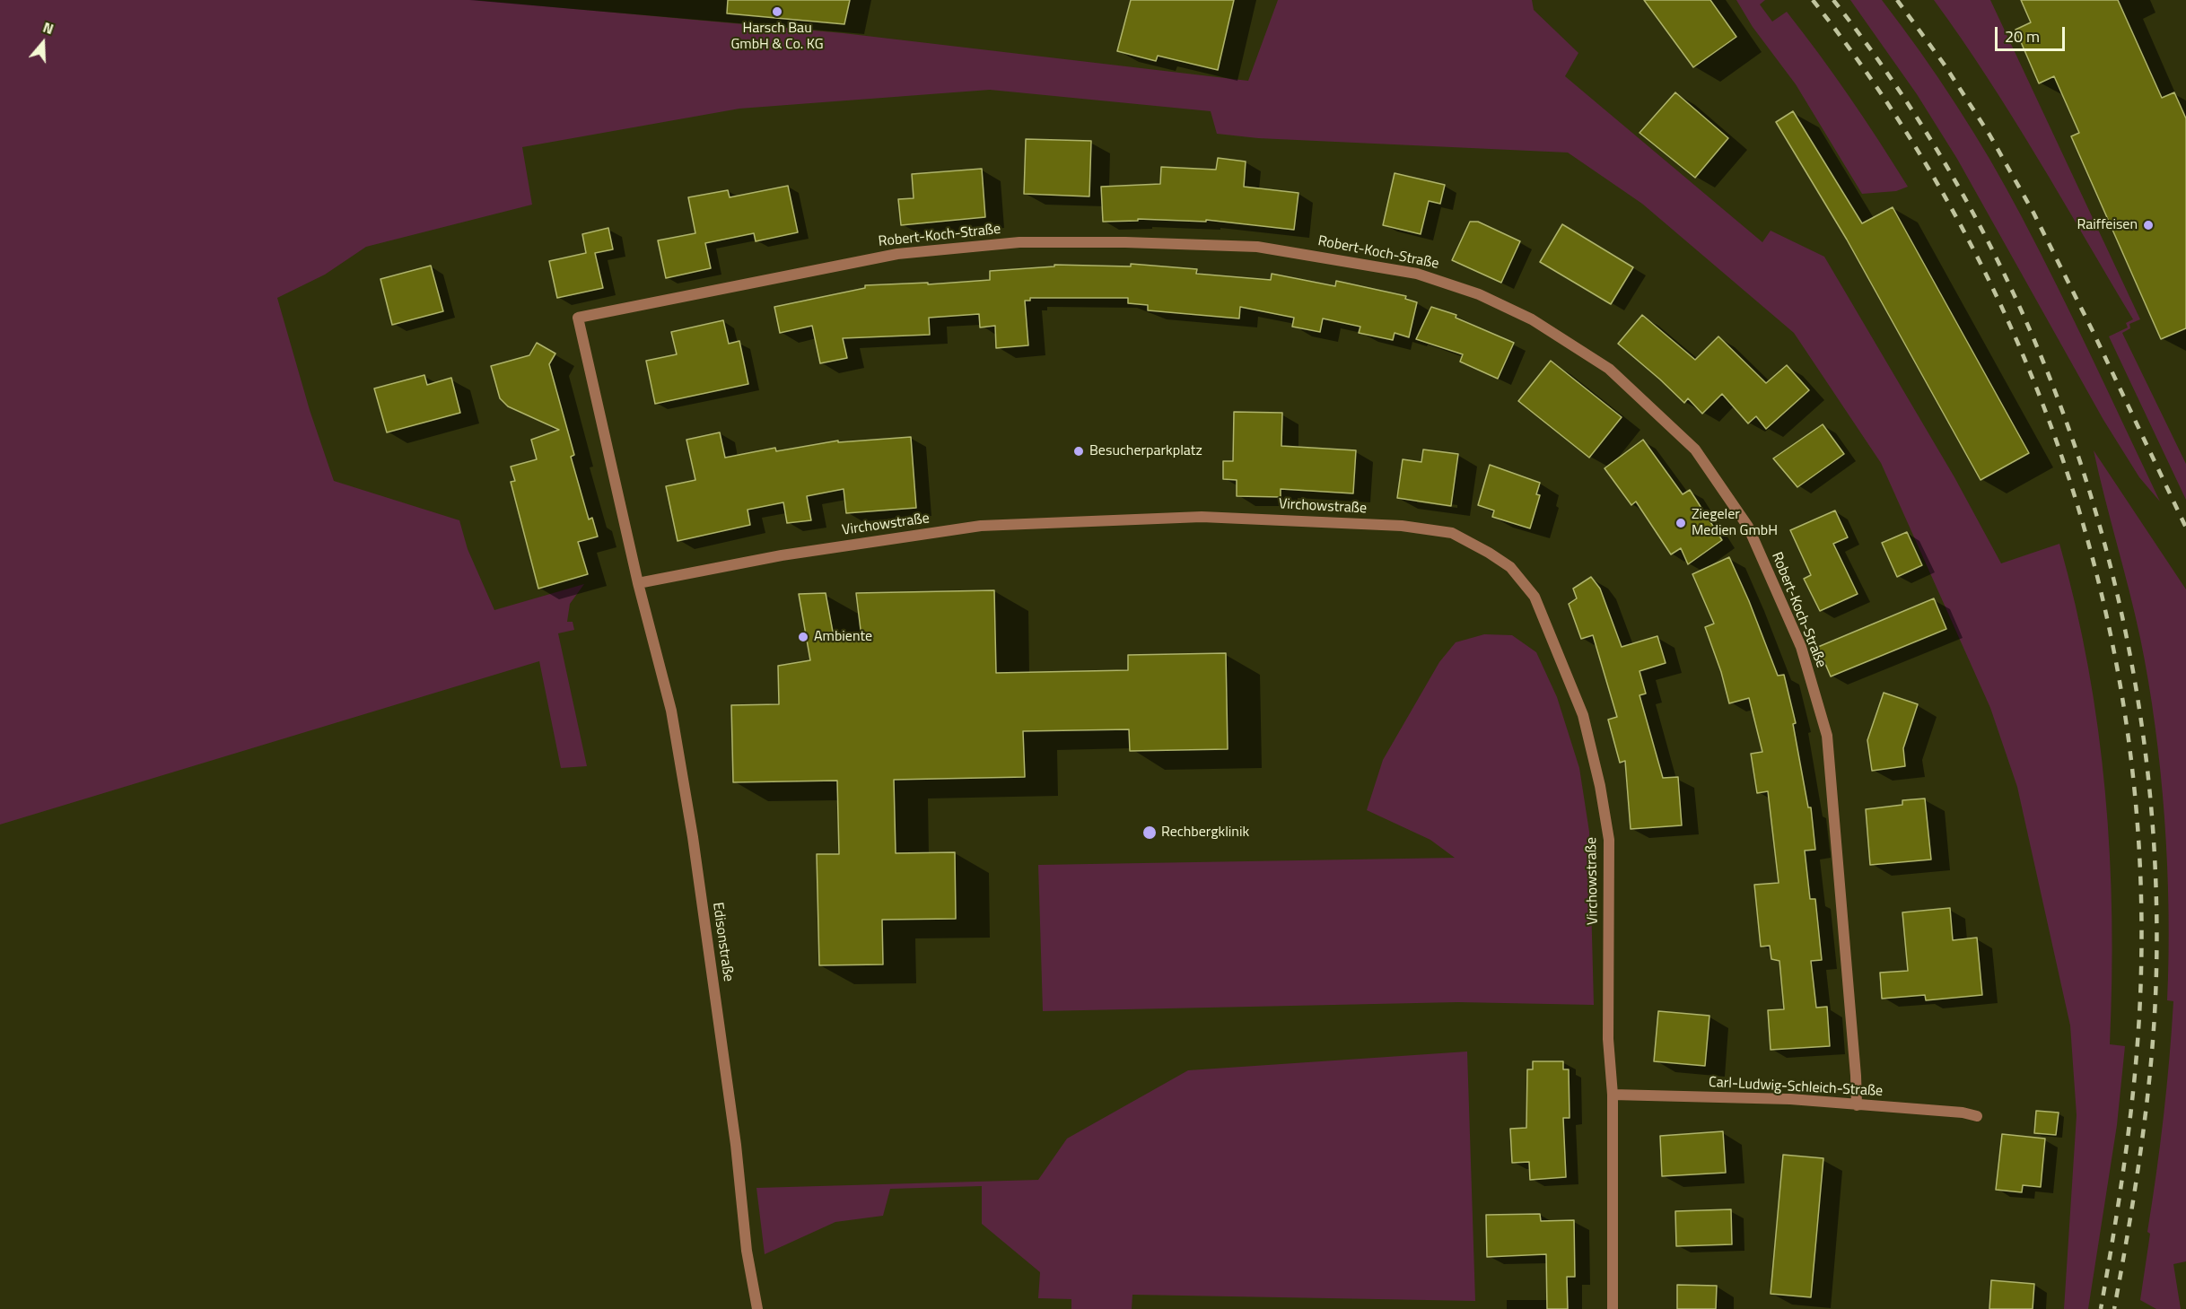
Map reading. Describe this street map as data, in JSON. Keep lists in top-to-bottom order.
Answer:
{
  "streets": {
    "street": [
      "Robert-Koch-Straße",
      "Virchowstraße",
      "Edisonstraße",
      "Carl-Ludwig-Schleich-Straße"
    ]
  },
  "crossings": [
    ["Robert-Koch-Straße", "Virchowstraße"],
    ["Robert-Koch-Straße", "Edisonstraße"],
    ["Robert-Koch-Straße", "Carl-Ludwig-Schleich-Straße"],
    ["Virchowstraße", "Edisonstraße"],
    ["Virchowstraße", "Carl-Ludwig-Schleich-Straße"]
  ],
  "places": [
    "Harsch Bau GmbH & Co. KG",
    "Raiffeisen",
    "Besucherparkplatz",
    "Ziegeler Medien GmbH",
    "Ambiente",
    "Rechbergklinik"
  ],
  "scale_bar": "20 m",
  "north": "top"
}
